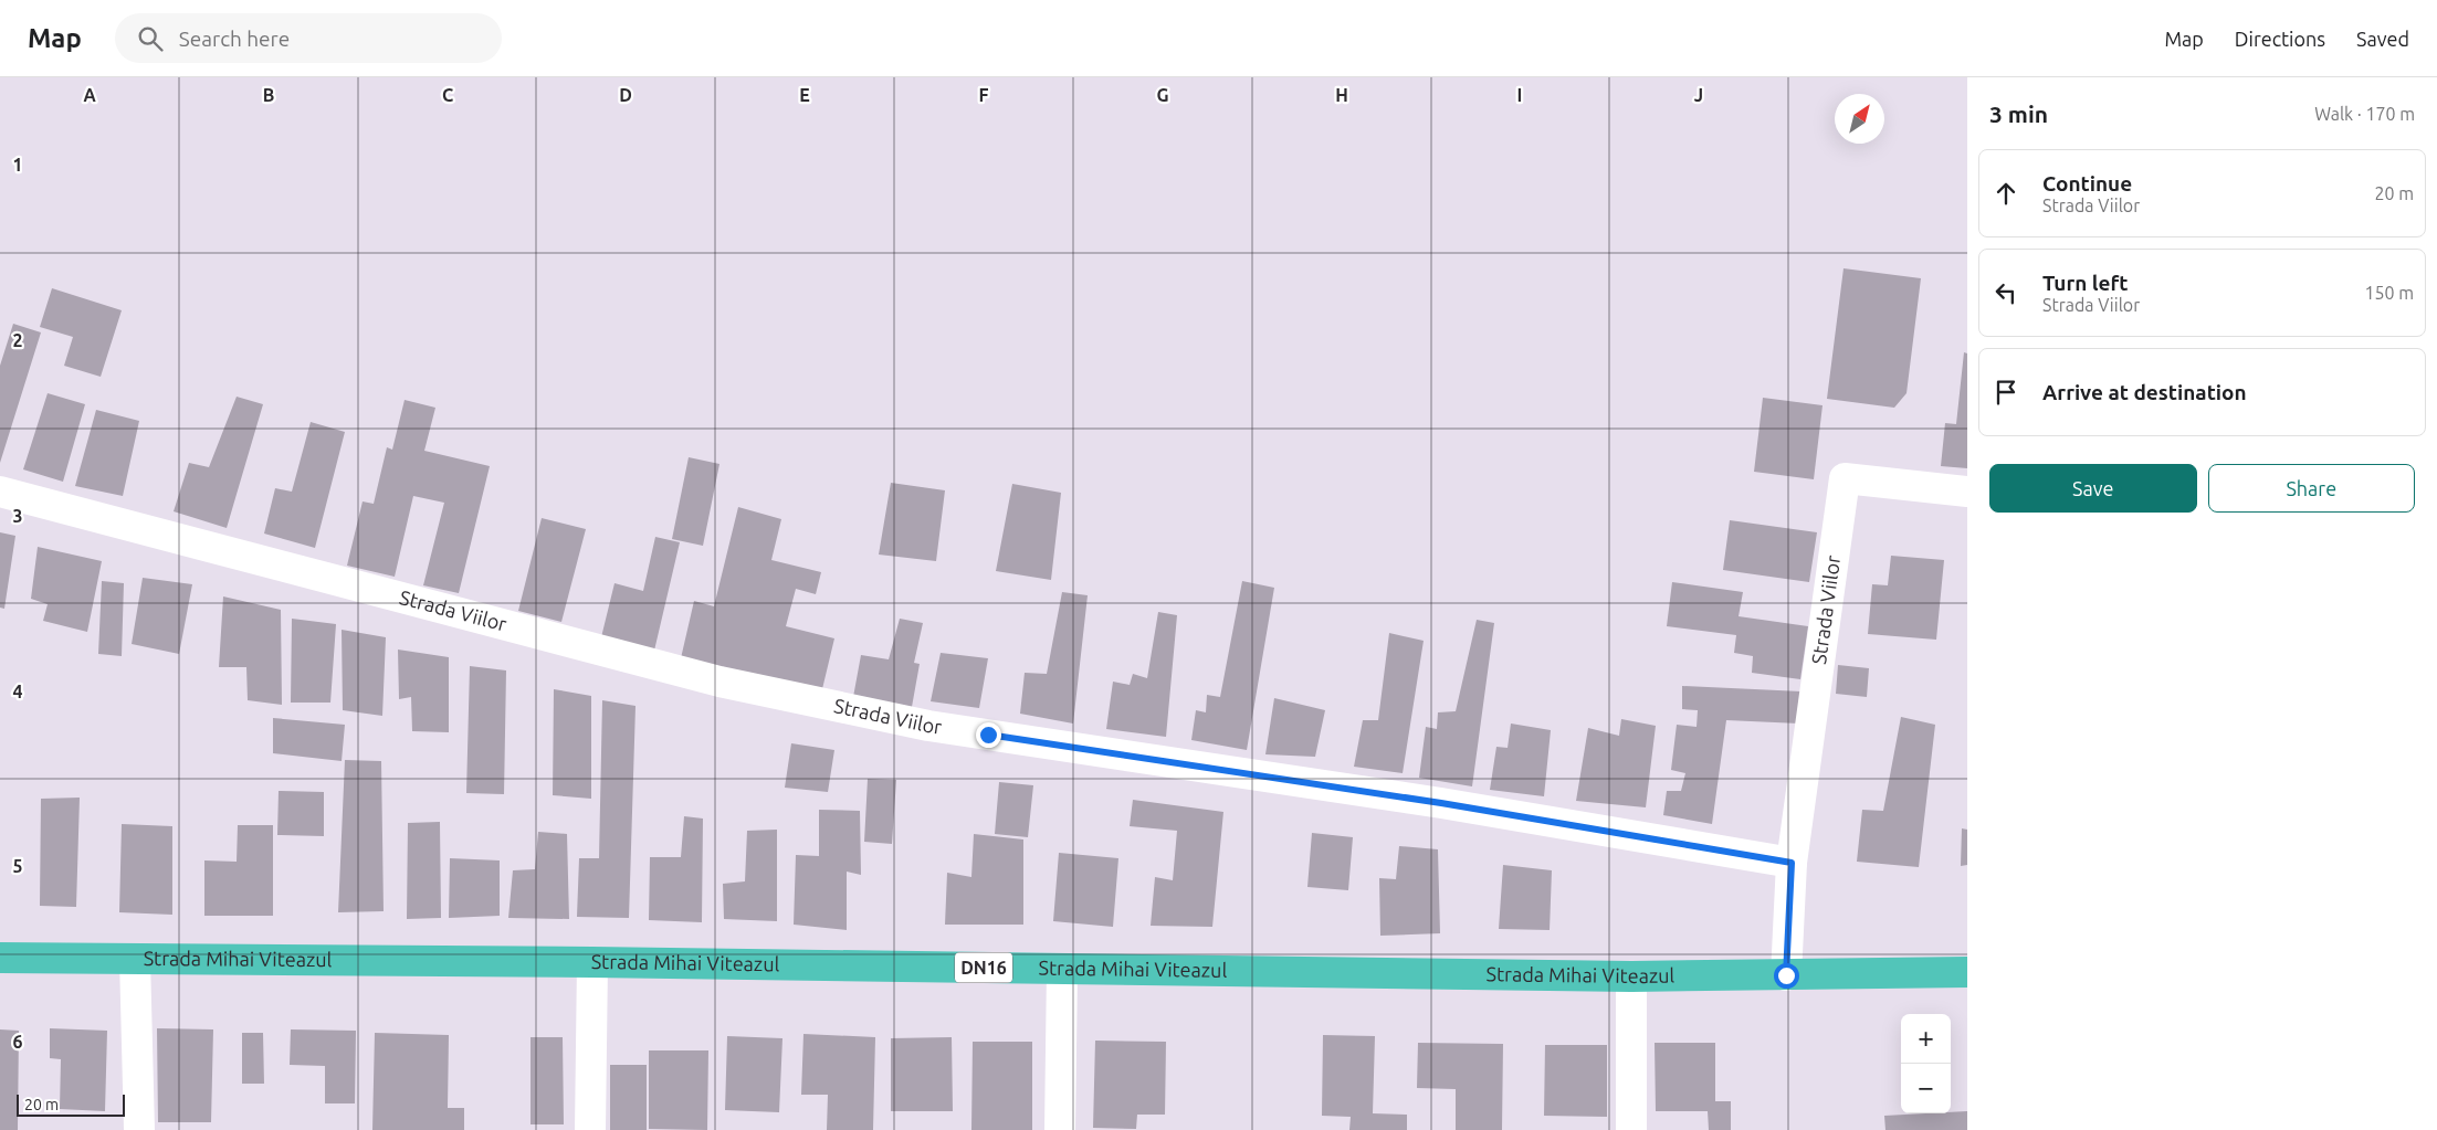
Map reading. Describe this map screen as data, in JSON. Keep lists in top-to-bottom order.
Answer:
{
  "streets": {
    "highway": ["Strada Mihai Viteazul", "DN16"],
    "street": ["Strada Viilor"]
  },
  "crossings": [
    ["Strada Viilor", "Strada Mihai Viteazul"]
  ],
  "scale_bar": "20 m",
  "north": "top right",
  "page": {
    "header": "Map",
    "search": "Search here",
    "nav": ["Map", "Directions", "Saved"],
    "heading": ["3 min", "Walk · 170 m"],
    "list": [
      ["Continue", "Strada Viilor", "20 m"],
      ["Turn left", "Strada Viilor", "150 m"],
      "Arrive at destination"
    ],
    "buttons": ["Save", "Share"],
    "map_buttons": ["+", "−"],
    "scale": "20 m"
  },
  "grid": {
    "columns": [
      "A",
      "B",
      "C",
      "D",
      "E",
      "F",
      "G",
      "H",
      "I",
      "J"
    ],
    "rows": [
      "1",
      "2",
      "3",
      "4",
      "5",
      "6"
    ]
  }
}
